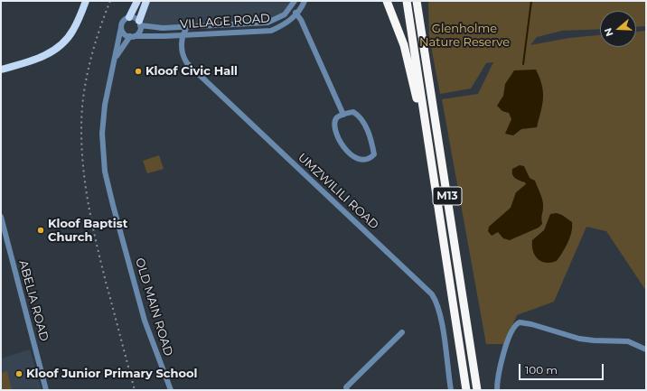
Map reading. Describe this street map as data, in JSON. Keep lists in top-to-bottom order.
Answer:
{
  "streets": {
    "highway": ["M13"],
    "street": [
      "VILLAGE ROAD",
      "UMZWILILI ROAD",
      "ABELIA ROAD",
      "OLD MAIN ROAD"
    ]
  },
  "crossings": [
    ["VILLAGE ROAD", "UMZWILILI ROAD"],
    ["VILLAGE ROAD", "OLD MAIN ROAD"]
  ],
  "parks": ["Glenholme Nature Reserve"],
  "places": ["Kloof Civic Hall", "Kloof Baptist Church", "Kloof Junior Primary School"],
  "scale_bar": "100 m",
  "north": "left"
}
